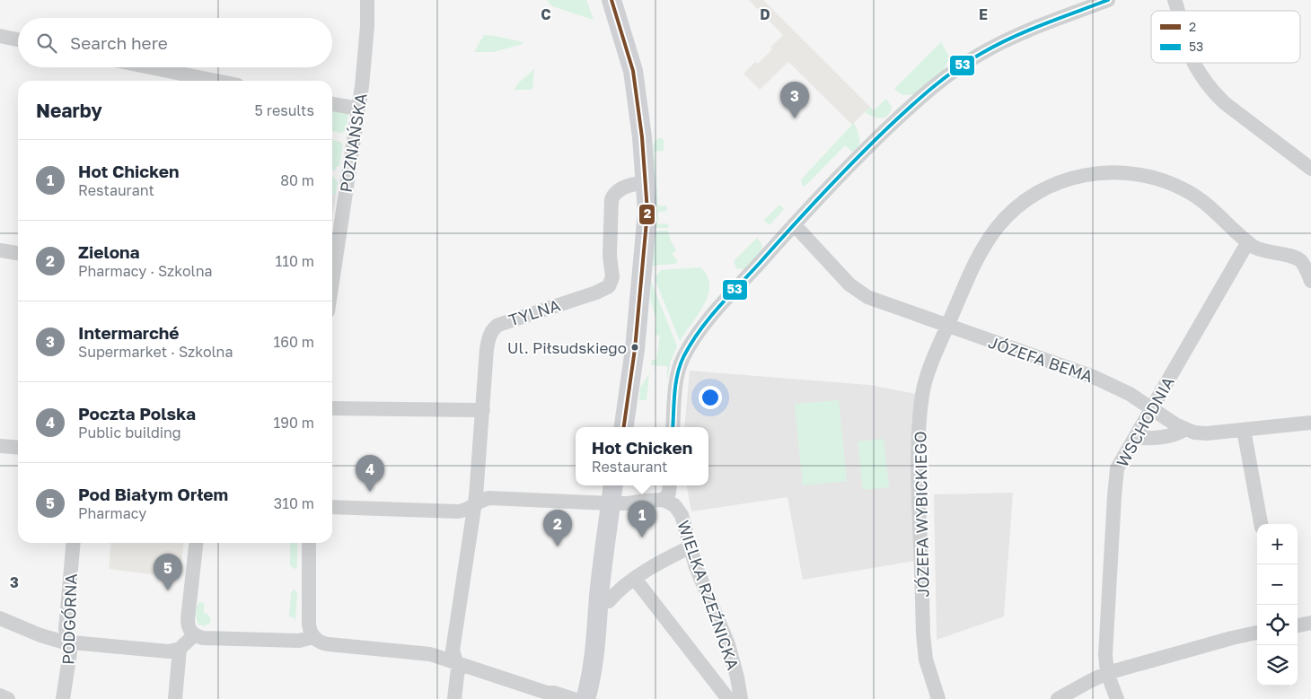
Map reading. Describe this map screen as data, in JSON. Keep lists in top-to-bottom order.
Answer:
{
  "streets": {
    "street": [
      "POZNAŃSKA",
      "TYLNA",
      "JÓZEFA BEMA",
      "WSCHODNIA",
      "JÓZEFA WYBICKIEGO",
      "WIELKA RZEŹNICKA",
      "PODGÓRNA"
    ]
  },
  "crossings": [
    ["JÓZEFA BEMA", "WSCHODNIA"],
    ["JÓZEFA BEMA", "JÓZEFA WYBICKIEGO"],
    ["WSCHODNIA", "JÓZEFA WYBICKIEGO"]
  ],
  "places": ["Ul. Piłsudskiego"],
  "lines": ["transit line 2", "transit line 53"],
  "legend": ["2", "53"],
  "page": {
    "search": "Search here",
    "heading": ["Nearby", "5 results"],
    "pins": [
      "3",
      "4",
      "1",
      "2",
      "5"
    ],
    "list": [
      {
        "mark": "1",
        "name": "Hot Chicken",
        "note": "Restaurant",
        "value": "80 m"
      },
      {
        "mark": "2",
        "name": "Zielona",
        "note": "Pharmacy · Szkolna",
        "value": "110 m"
      },
      {
        "mark": "3",
        "name": "Intermarché",
        "note": "Supermarket · Szkolna",
        "value": "160 m"
      },
      {
        "mark": "4",
        "name": "Poczta Polska",
        "note": "Public building",
        "value": "190 m"
      },
      {
        "mark": "5",
        "name": "Pod Białym Orłem",
        "note": "Pharmacy",
        "value": "310 m"
      }
    ],
    "popup": ["Hot Chicken", "Restaurant"],
    "map_buttons": ["+", "−"]
  },
  "grid": {
    "columns": ["C", "D", "E"],
    "rows": ["3"]
  }
}
